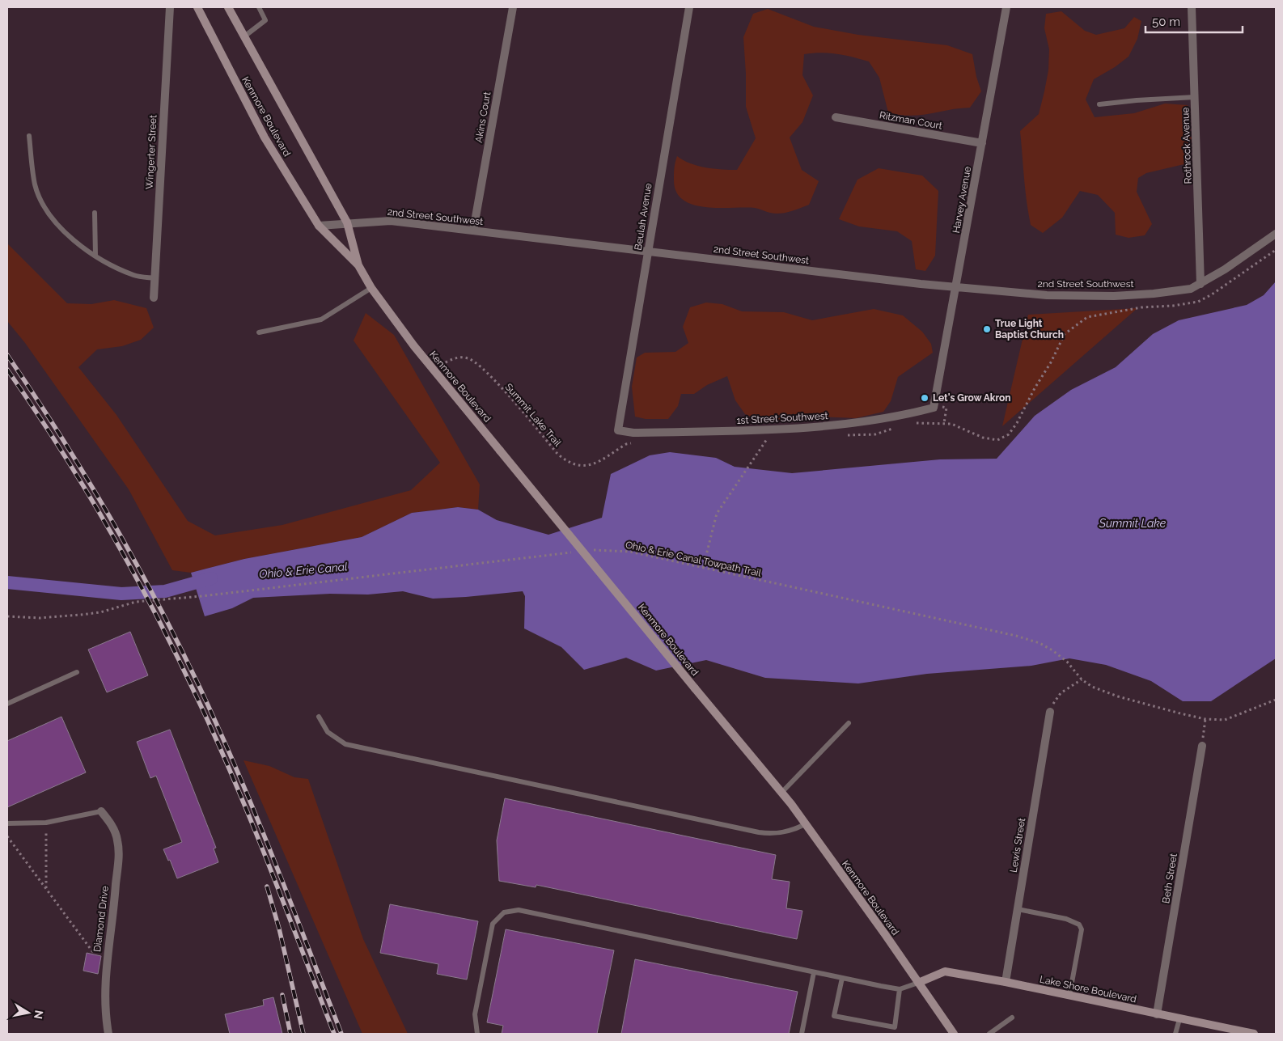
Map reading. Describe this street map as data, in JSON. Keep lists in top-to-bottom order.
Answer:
{
  "streets": {
    "main road": ["Kenmore Boulevard", "Lake Shore Boulevard"],
    "street": [
      "Akins Court",
      "Ritzman Court",
      "Rothrock Avenue",
      "Wingerter Street",
      "Harvey Avenue",
      "2nd Street Southwest",
      "Beulah Avenue",
      "1st Street Southwest",
      "Lewis Street",
      "Beth Street",
      "Diamond Drive"
    ],
    "path": ["Summit Lake Trail", "Ohio & Erie Canal Towpath Trail"]
  },
  "crossings": [
    ["Kenmore Boulevard", "2nd Street Southwest"],
    ["Kenmore Boulevard", "Summit Lake Trail"],
    ["Kenmore Boulevard", "Lake Shore Boulevard"],
    ["Akins Court", "2nd Street Southwest"],
    ["Ritzman Court", "Harvey Avenue"],
    ["Rothrock Avenue", "2nd Street Southwest"],
    ["Harvey Avenue", "2nd Street Southwest"],
    ["Harvey Avenue", "1st Street Southwest"],
    ["2nd Street Southwest", "Beulah Avenue"],
    ["Beulah Avenue", "1st Street Southwest"],
    ["Lewis Street", "Lake Shore Boulevard"],
    ["Beth Street", "Lake Shore Boulevard"]
  ],
  "water": ["Summit Lake", "Ohio & Erie Canal"],
  "places": ["True Light Baptist Church", "Let's Grow Akron"],
  "scale_bar": "50 m",
  "north": "right"
}
